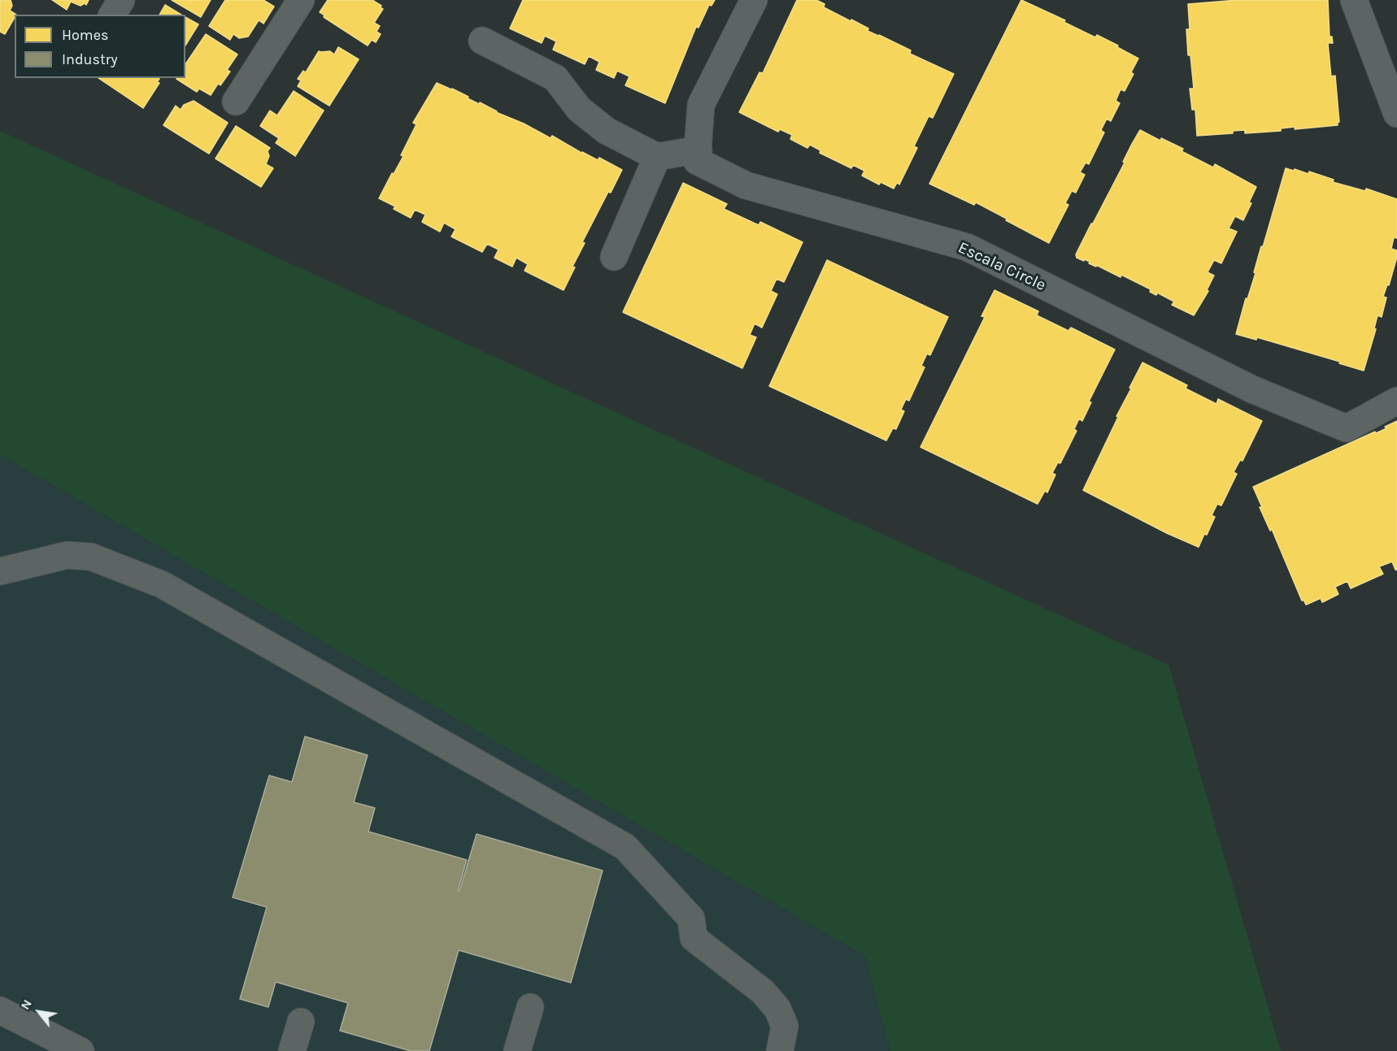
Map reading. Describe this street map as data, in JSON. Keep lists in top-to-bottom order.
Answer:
{
  "streets": {
    "street": ["Escala Circle"]
  },
  "legend": ["Homes", "Industry"],
  "north": "top left"
}
